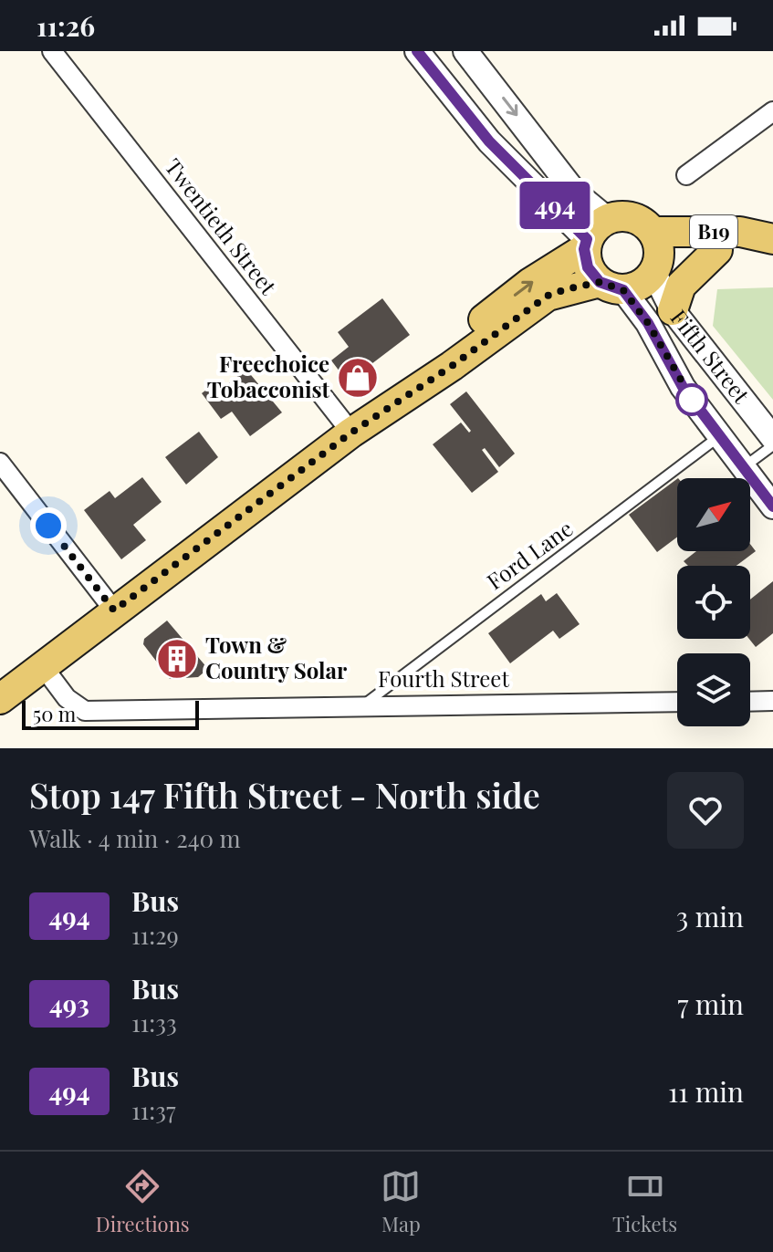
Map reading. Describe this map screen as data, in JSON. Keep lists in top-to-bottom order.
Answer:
{
  "streets": {
    "main road": ["B19"],
    "street": ["Twentieth Street", "Fifth Street", "Fourth Street"],
    "lane": ["Ford Lane"]
  },
  "crossings": [
    ["Twentieth Street", "B19"],
    ["B19", "Fifth Street"],
    ["B19", "Fourth Street"],
    ["Fifth Street", "Ford Lane"],
    ["Ford Lane", "Fourth Street"]
  ],
  "places": {
    "shop": ["Freechoice Tobacconist"],
    "building": ["Town & Country Solar"]
  },
  "lines": ["bus line 494"],
  "scale_bar": "50 m",
  "north": "top right",
  "page": {
    "status": "11:26",
    "on_map": "494",
    "scale": "50 m",
    "heading": ["Stop 147 Fifth Street - North side", "Walk · 4 min · 240 m"],
    "list": [
      {
        "mark": "494",
        "name": "Bus",
        "note": "11:29",
        "value": "3 min"
      },
      {
        "mark": "493",
        "name": "Bus",
        "note": "11:33",
        "value": "7 min"
      },
      {
        "mark": "494",
        "name": "Bus",
        "note": "11:37",
        "value": "11 min"
      }
    ],
    "tabs": ["Directions", "Map", "Tickets"]
  }
}
